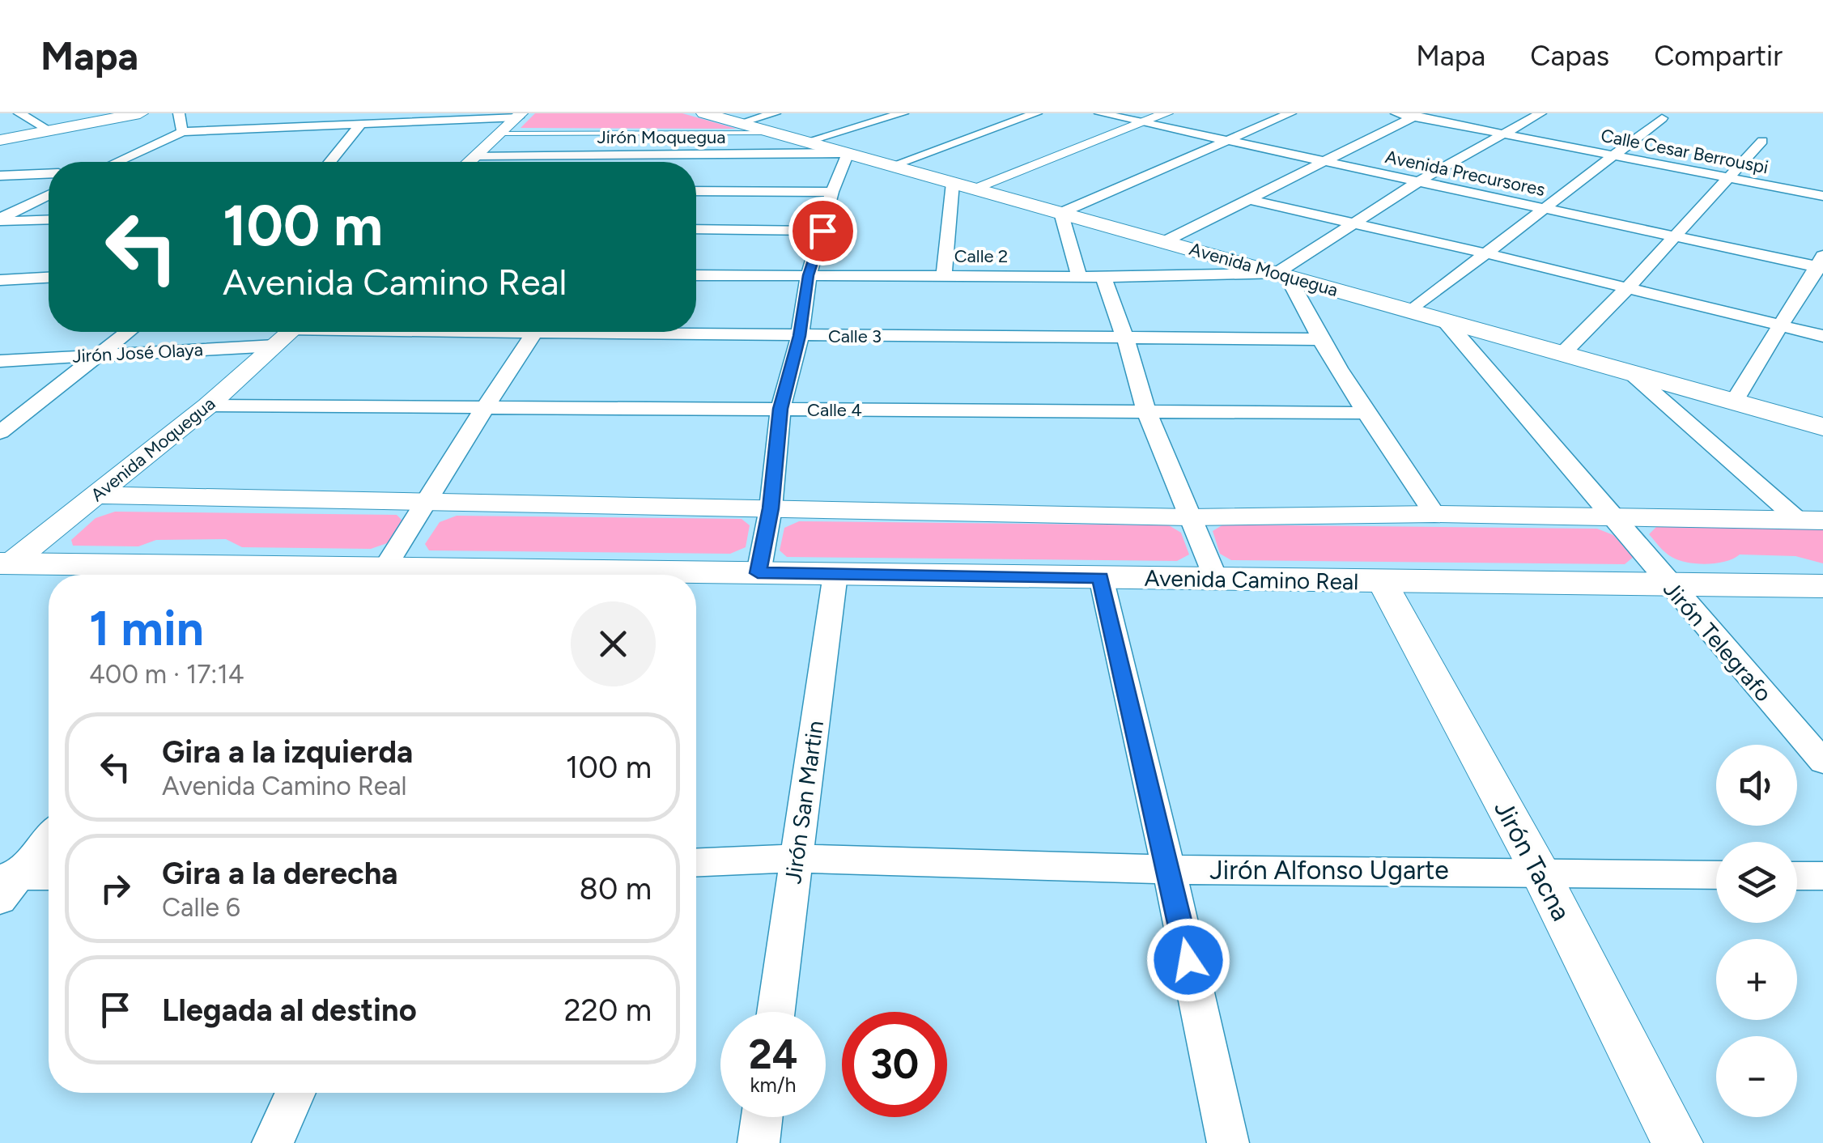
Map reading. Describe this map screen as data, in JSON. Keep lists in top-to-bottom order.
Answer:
{
  "streets": {
    "main road": ["Avenida Moquegua", "Avenida Camino Real"],
    "street": [
      "Jirón Moquegua",
      "Calle Cesar Berrouspi",
      "Avenida Precursores",
      "Calle 2",
      "Calle 3",
      "Jirón José Olaya",
      "Calle 4",
      "Jirón Telegrafo",
      "Jirón San Martin",
      "Jirón Tacna",
      "Jirón Alfonso Ugarte"
    ]
  },
  "crossings": [
    ["Jirón Moquegua", "Avenida Moquegua"],
    ["Calle 2", "Avenida Moquegua"],
    ["Avenida Moquegua", "Calle 3"],
    ["Avenida Moquegua", "Jirón José Olaya"],
    ["Avenida Moquegua", "Calle 4"],
    ["Avenida Moquegua", "Avenida Camino Real"],
    ["Avenida Moquegua", "Jirón Telegrafo"],
    ["Calle 3", "Jirón José Olaya"],
    ["Avenida Camino Real", "Jirón Telegrafo"],
    ["Avenida Camino Real", "Jirón San Martin"],
    ["Avenida Camino Real", "Jirón Tacna"],
    ["Jirón San Martin", "Jirón Alfonso Ugarte"],
    ["Jirón Tacna", "Jirón Alfonso Ugarte"]
  ],
  "page": {
    "header": "Mapa",
    "nav": ["Mapa", "Capas", "Compartir"],
    "turn": ["100 m", "Avenida Camino Real"],
    "heading": ["1 min", "400 m · 17:14"],
    "list": [
      {
        "name": "Gira a la izquierda",
        "note": "Avenida Camino Real",
        "value": "100 m"
      },
      {
        "name": "Gira a la derecha",
        "note": "Calle 6",
        "value": "80 m"
      },
      {
        "name": "Llegada al destino",
        "value": "220 m"
      }
    ],
    "map_buttons": ["+", "−"],
    "speed": "24 km/h",
    "limit": "30"
  }
}
